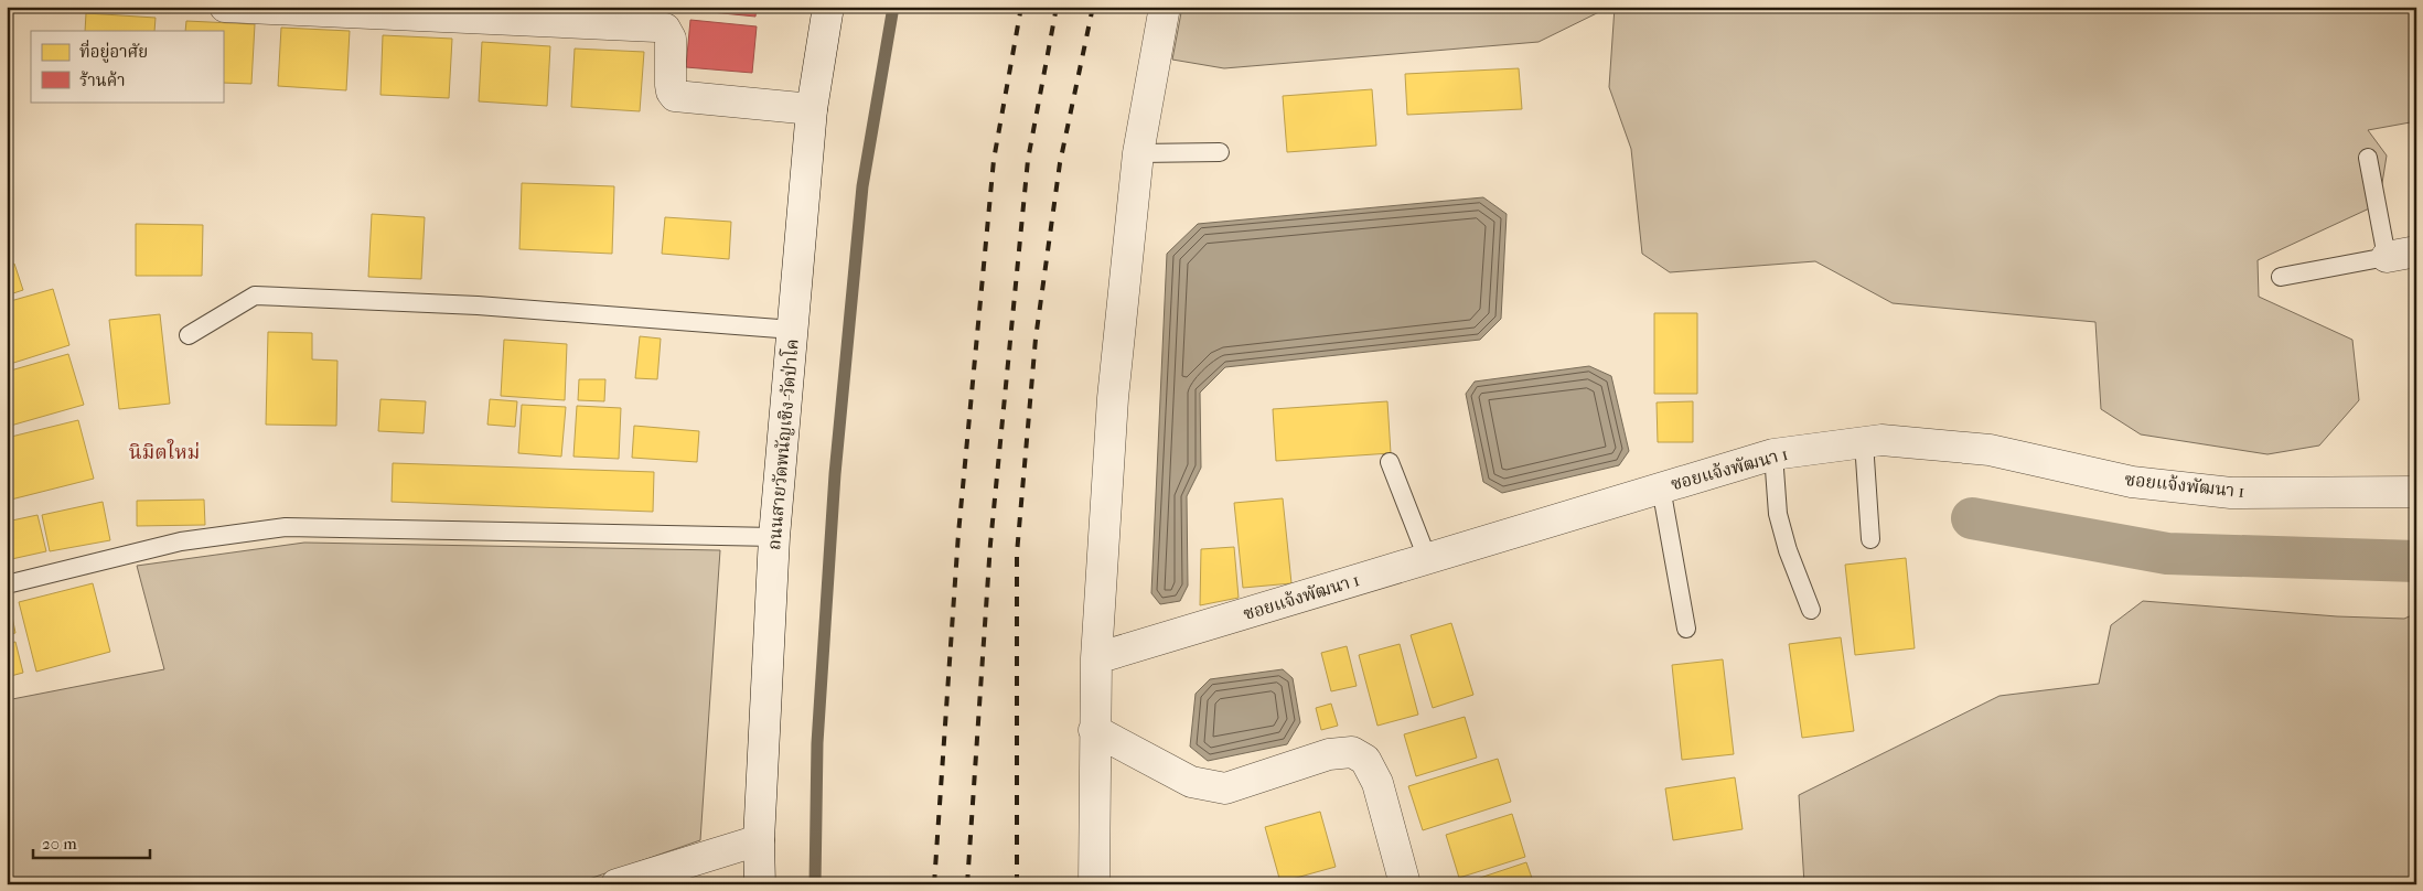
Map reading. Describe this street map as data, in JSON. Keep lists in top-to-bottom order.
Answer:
{
  "streets": {
    "street": ["ถนนสายวัดพนัญเชิง-วัดป่าโค", "ซอยแจ้งพัฒนา 1"]
  },
  "districts": ["นิมิตใหม่"],
  "legend": ["ที่อยู่อาศัย", "ร้านค้า"],
  "scale_bar": "20 m"
}
